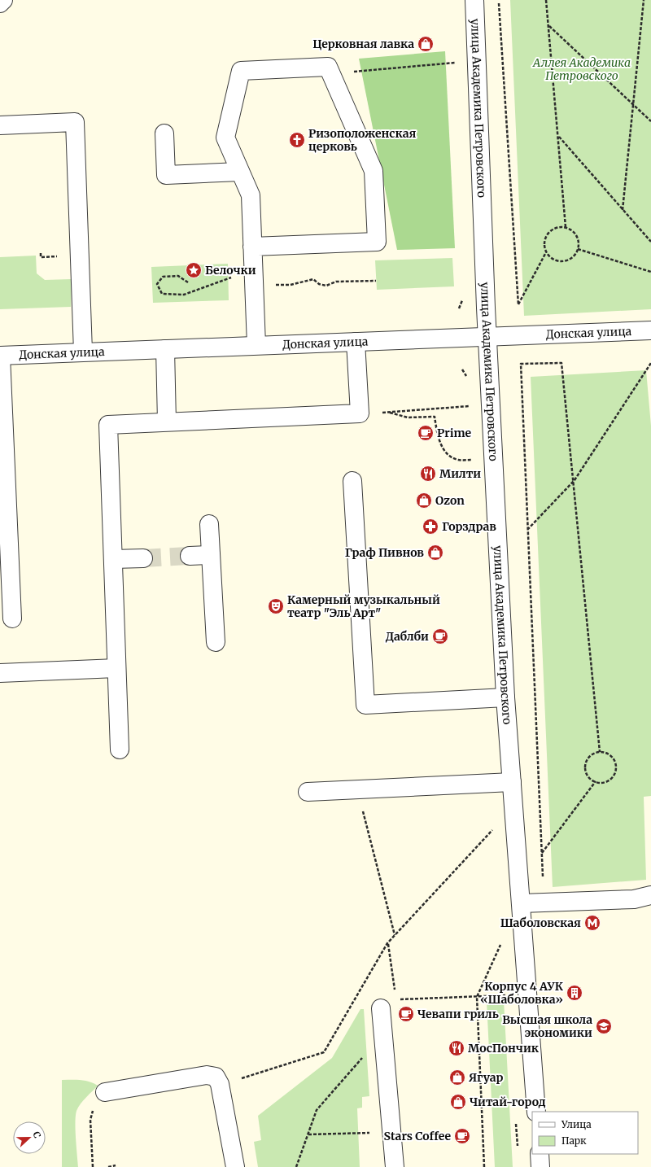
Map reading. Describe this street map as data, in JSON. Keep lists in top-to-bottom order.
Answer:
{
  "streets": {
    "street": ["улица Академика Петровского", "Донская улица"]
  },
  "crossings": [
    ["улица Академика Петровского", "Донская улица"]
  ],
  "parks": ["Аллея Академика Петровского"],
  "places": {
    "shop": [
      "Церковная лавка",
      "Ozon",
      "Граф Пивнов",
      "Ягуар",
      "Читай-город"
    ],
    "church": ["Ризоположенская церковь"],
    "place": ["Белочки"],
    "cafe": [
      "Prime",
      "Даблби",
      "Чевапи гриль",
      "Stars Coffee"
    ],
    "restaurant": ["Милти", "МосПончик"],
    "pharmacy": ["Горздрав"],
    "theatre": ["Камерный музыкальный театр \"Эль Арт\""],
    "metro station": ["Шаболовская"],
    "building": ["Корпус 4 АУК «Шаболовка»"],
    "school or university": ["Высшая школа экономики"]
  },
  "legend": ["Улица", "Парк"],
  "north": "right"
}
